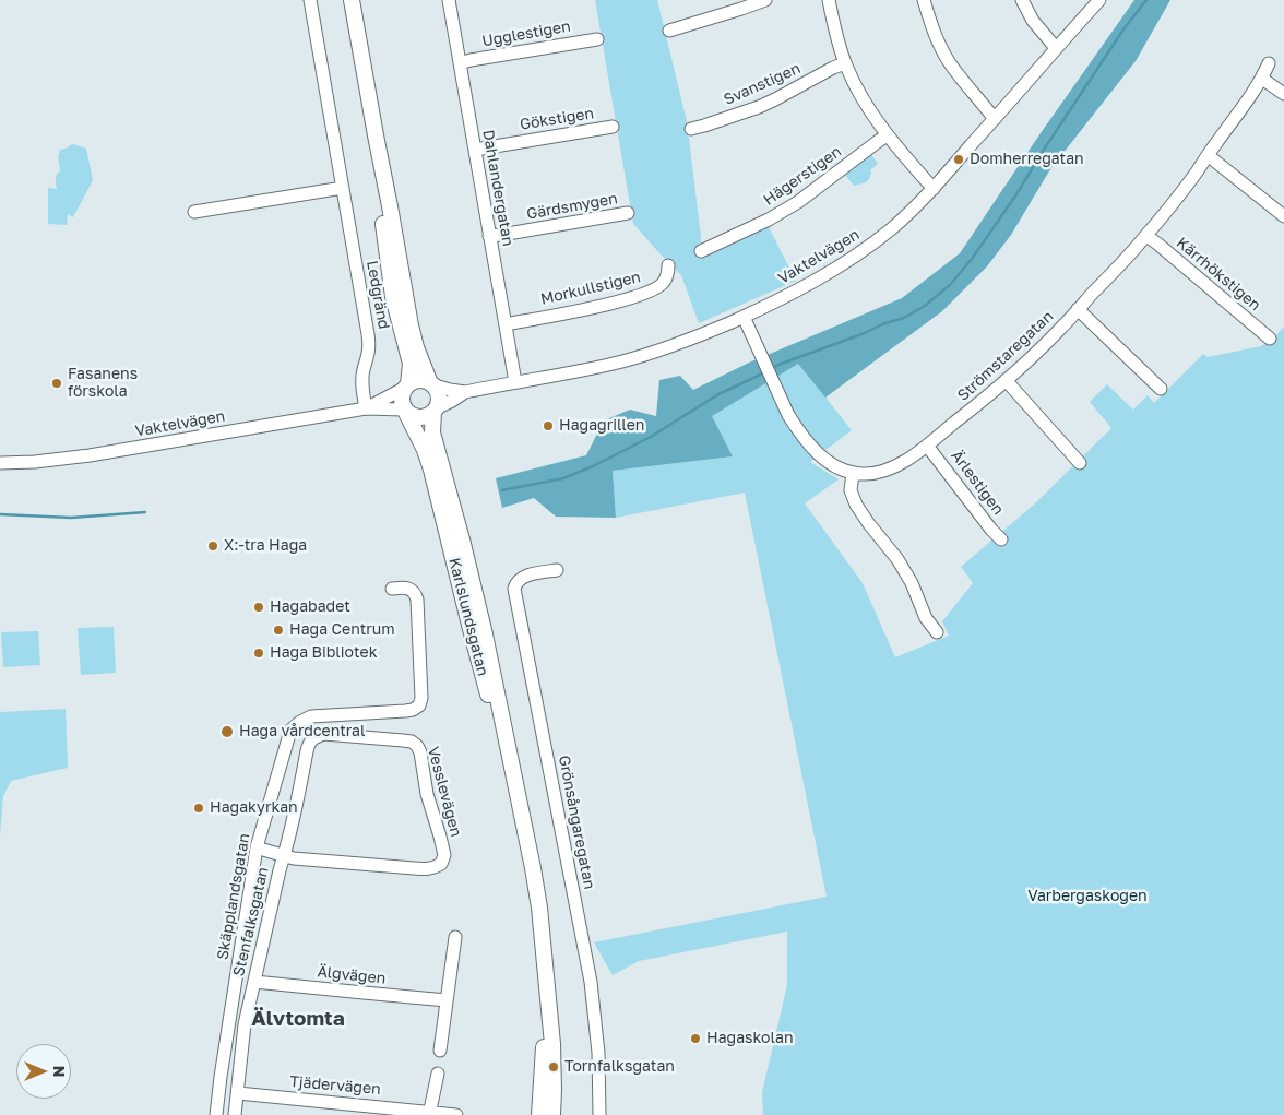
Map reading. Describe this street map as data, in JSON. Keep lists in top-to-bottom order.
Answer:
{
  "streets": {
    "main road": ["Karlslundsgatan"],
    "street": [
      "Ugglestigen",
      "Svanstigen",
      "Gökstigen",
      "Hägerstigen",
      "Dahlandergatan",
      "Gärdsmygen",
      "Vaktelvägen",
      "Kärrhökstigen",
      "Morkullstigen",
      "Ledgränd",
      "Strömstaregatan",
      "Ärlestigen",
      "Vesslevägen",
      "Grönsångaregatan",
      "Skäpplandsgatan",
      "Stenfalksgatan",
      "Älgvägen",
      "Tjädervägen"
    ]
  },
  "crossings": [
    ["Ugglestigen", "Dahlandergatan"],
    ["Gökstigen", "Dahlandergatan"],
    ["Dahlandergatan", "Gärdsmygen"],
    ["Dahlandergatan", "Vaktelvägen"],
    ["Dahlandergatan", "Morkullstigen"],
    ["Vaktelvägen", "Ledgränd"],
    ["Vaktelvägen", "Strömstaregatan"],
    ["Vaktelvägen", "Karlslundsgatan"],
    ["Kärrhökstigen", "Strömstaregatan"],
    ["Strömstaregatan", "Ärlestigen"],
    ["Vesslevägen", "Skäpplandsgatan"],
    ["Vesslevägen", "Stenfalksgatan"],
    ["Stenfalksgatan", "Älgvägen"],
    ["Stenfalksgatan", "Tjädervägen"]
  ],
  "districts": ["Älvtomta"],
  "parks": ["Varbergaskogen"],
  "places": [
    "Domherregatan",
    "Fasanens förskola",
    "Hagagrillen",
    "X:-tra Haga",
    "Hagabadet",
    "Haga Centrum",
    "Haga Bibliotek",
    "Haga vårdcentral",
    "Hagakyrkan",
    "Hagaskolan",
    "Tornfalksgatan"
  ],
  "north": "right"
}
